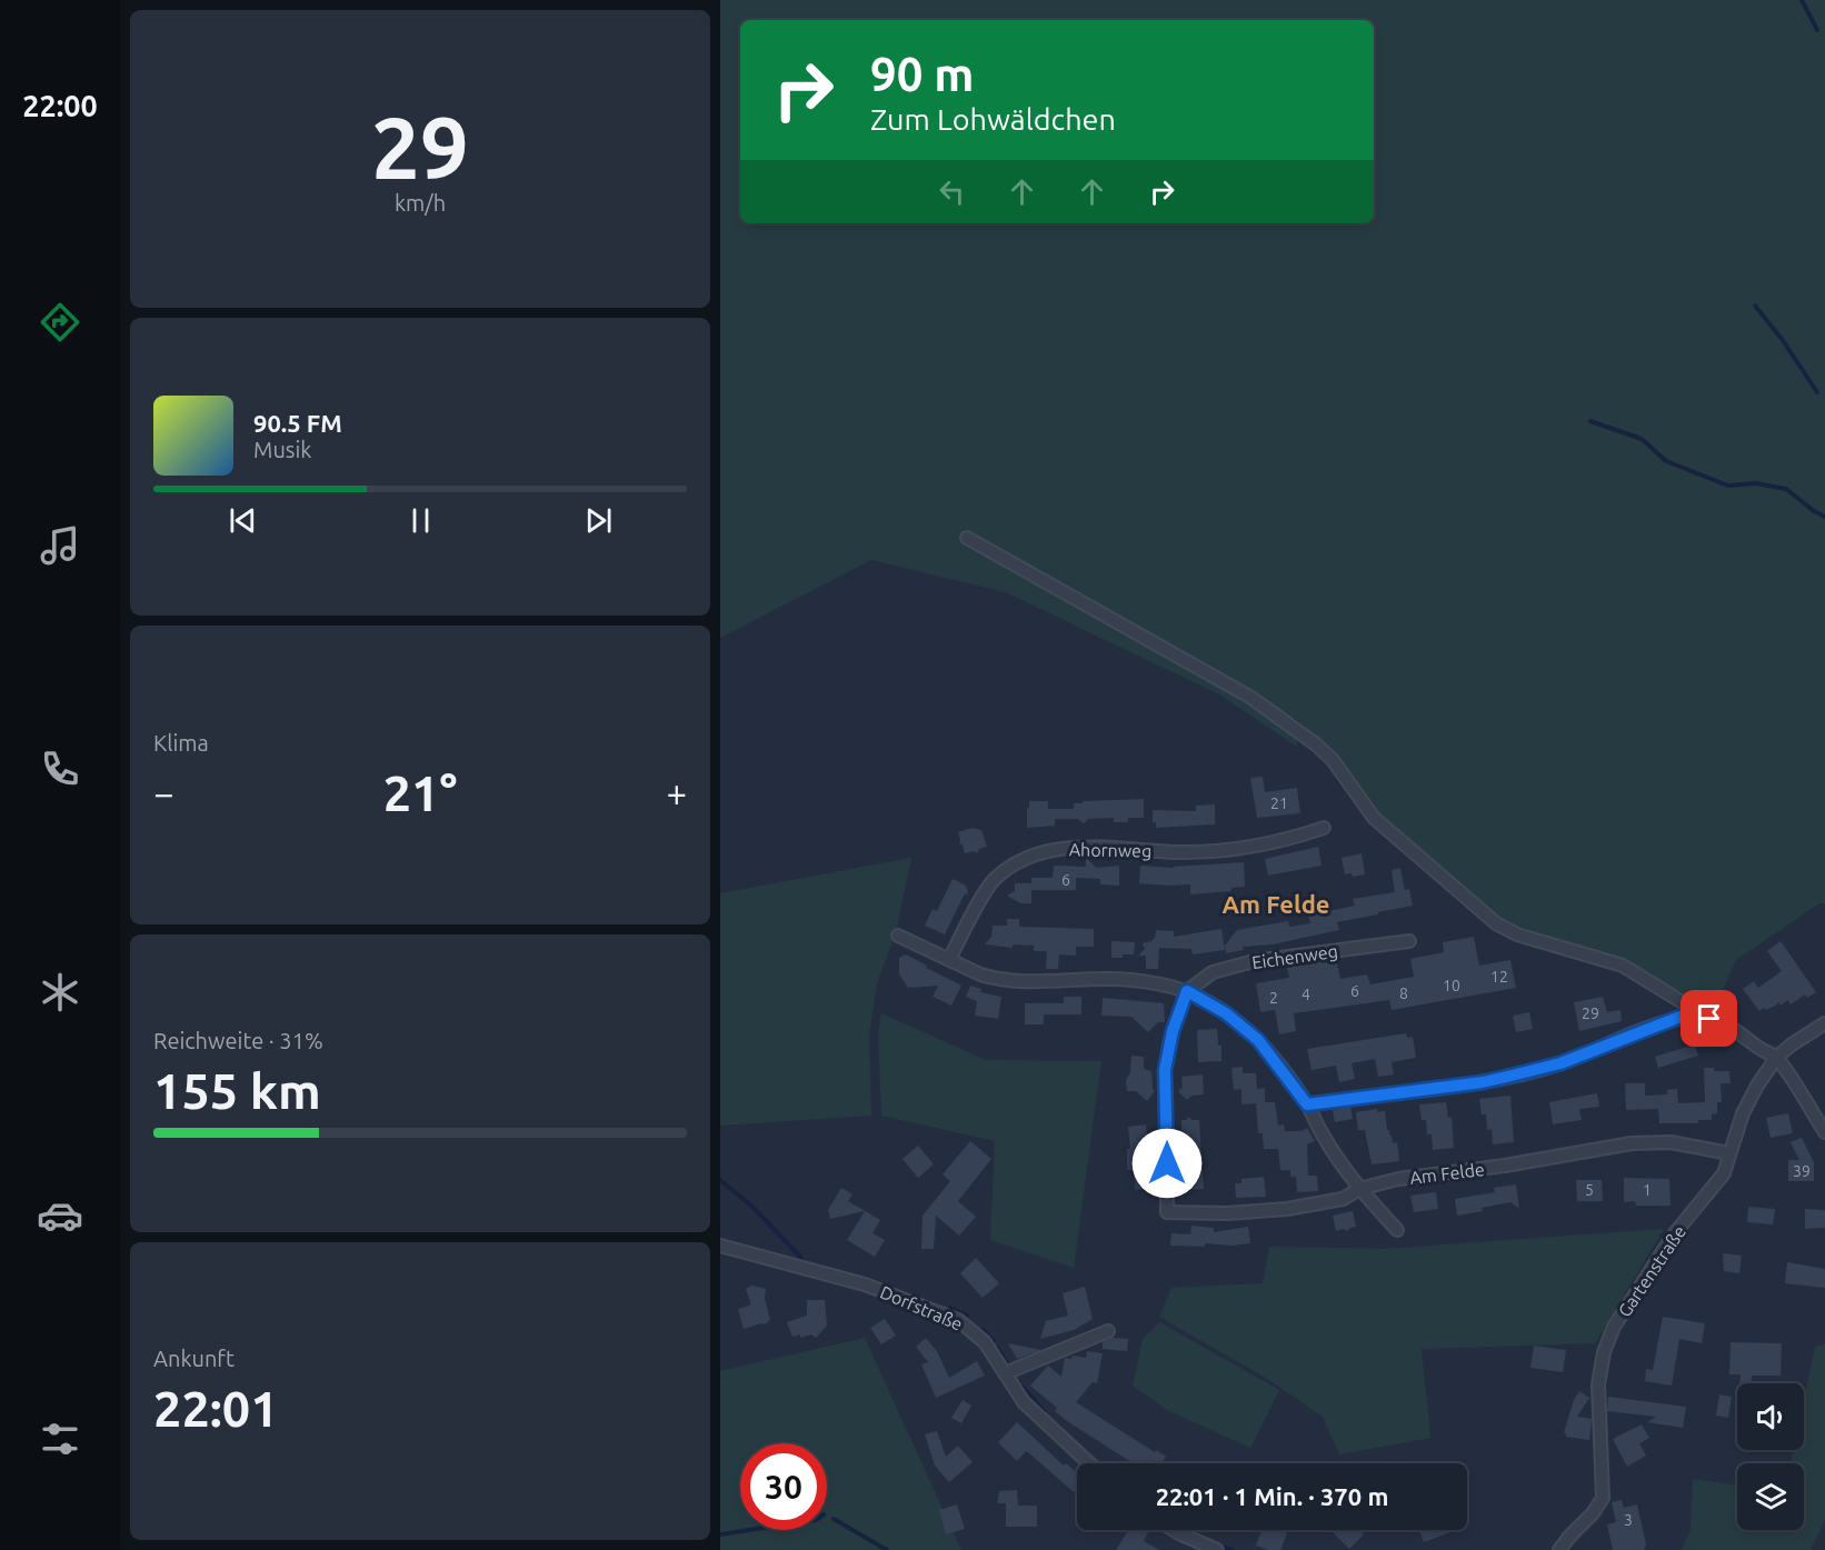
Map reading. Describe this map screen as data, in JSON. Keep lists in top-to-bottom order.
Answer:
{
  "streets": {
    "street": [
      "Ahornweg",
      "Eichenweg",
      "Am Felde",
      "Gartenstraße",
      "Dorfstraße"
    ]
  },
  "crossings": [
    ["Eichenweg", "Am Felde"],
    ["Am Felde", "Gartenstraße"]
  ],
  "districts": ["Am Felde"],
  "house_numbers": [
    "21",
    "6",
    "12",
    "10",
    "6",
    "8",
    "4",
    "2",
    "29",
    "39",
    "5",
    "1",
    "3"
  ],
  "page": {
    "tabs": "22:00",
    "tile": [
      ["29", "km/h"],
      "Klima",
      ["Reichweite · 31%", "155 km"],
      ["Ankunft", "22:01"]
    ],
    "turn": ["90 m", "Zum Lohwäldchen"],
    "song": ["90.5 FM", "Musik"],
    "heat": ["−", "21°", "+"],
    "limit": "30",
    "trip": "22:01 · 1 Min. · 370 m"
  }
}
